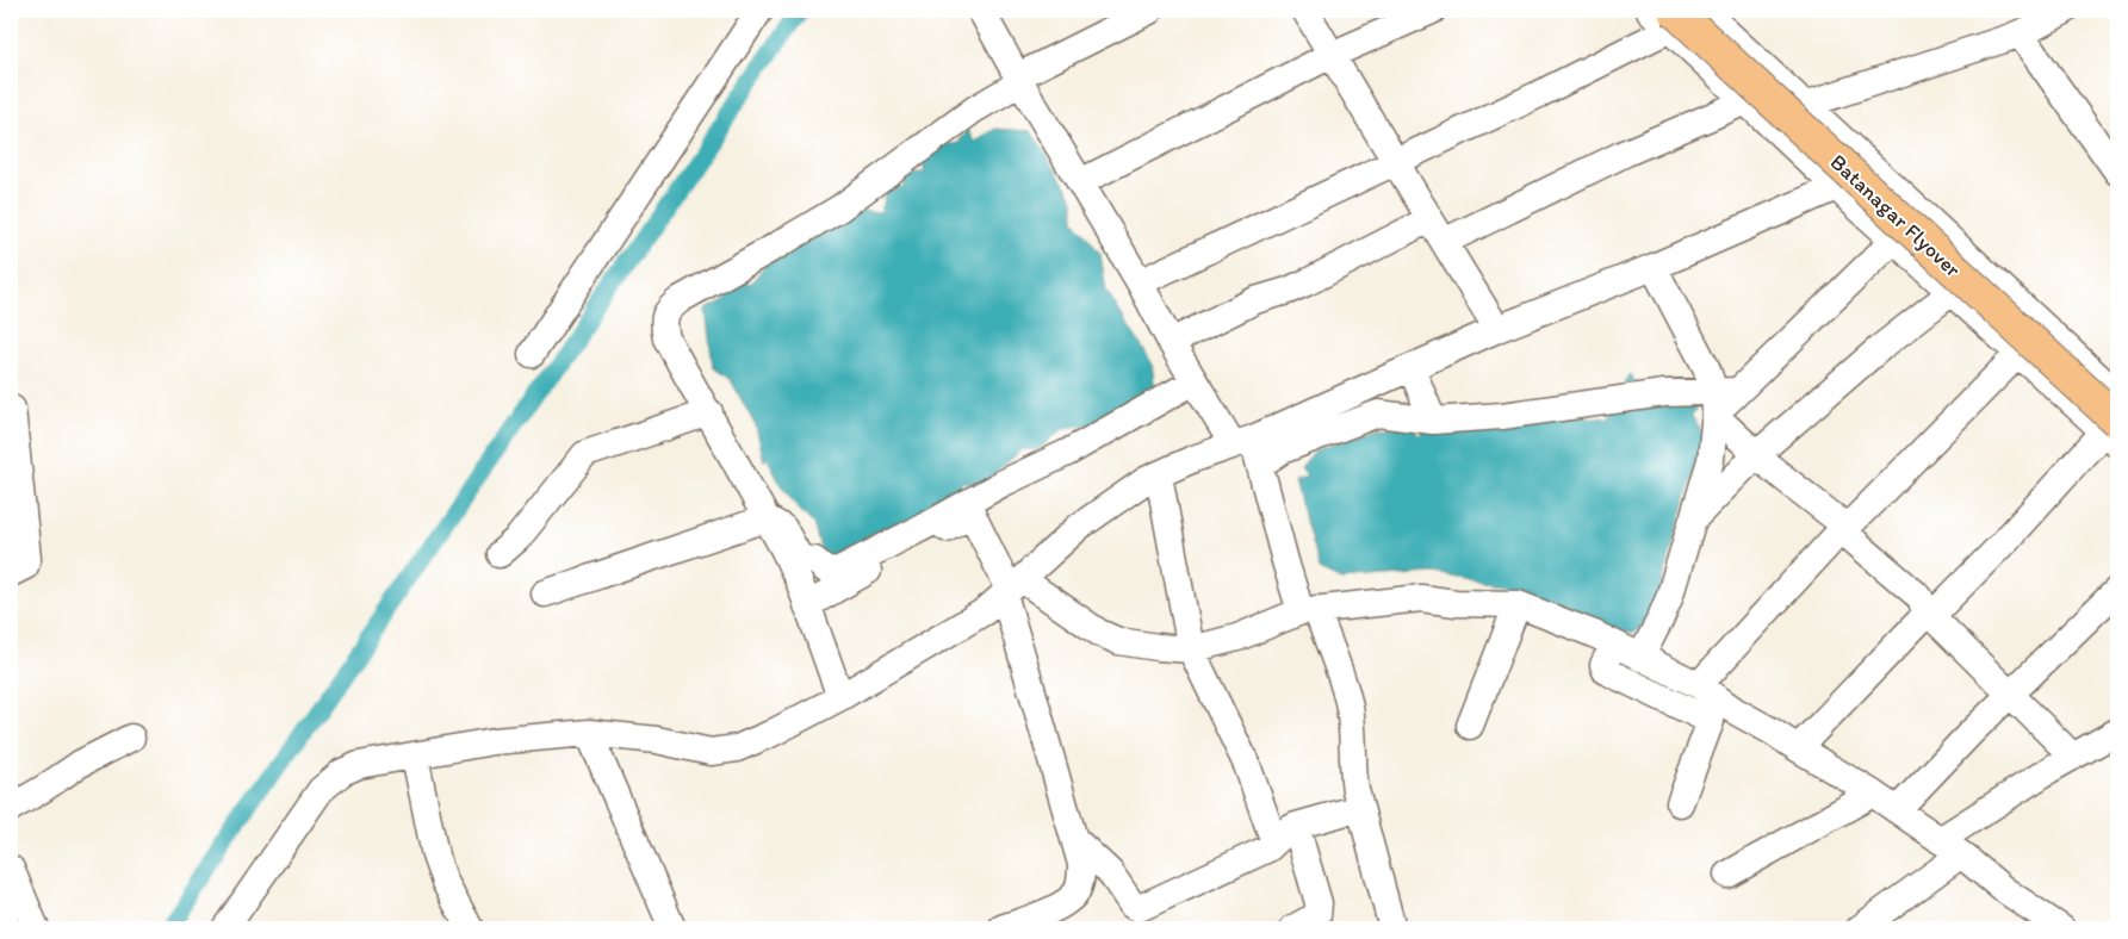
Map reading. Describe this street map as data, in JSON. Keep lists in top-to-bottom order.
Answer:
{
  "streets": {
    "main road": ["Batanagar Flyover"]
  }
}
